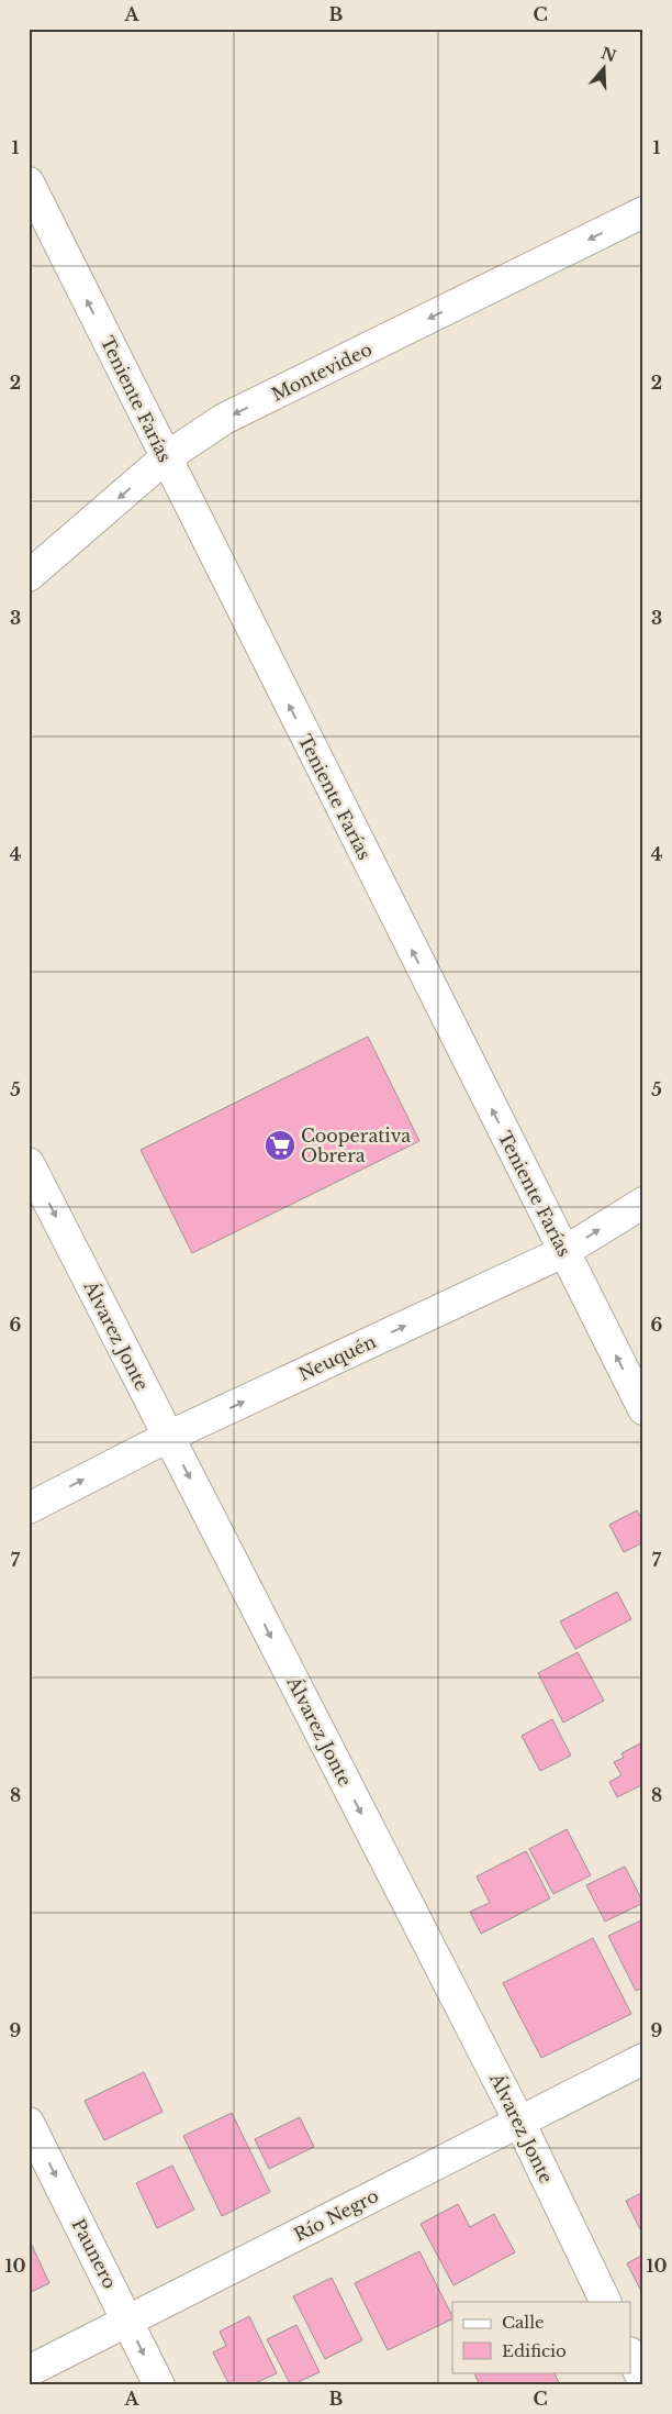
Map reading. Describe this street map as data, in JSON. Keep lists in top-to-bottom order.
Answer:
{
  "streets": {
    "street": [
      "Montevideo",
      "Teniente Farías",
      "Álvarez Jonte",
      "Neuquén",
      "Río Negro",
      "Paunero"
    ]
  },
  "crossings": [
    ["Montevideo", "Teniente Farías"],
    ["Teniente Farías", "Neuquén"],
    ["Álvarez Jonte", "Neuquén"],
    ["Álvarez Jonte", "Río Negro"],
    ["Río Negro", "Paunero"]
  ],
  "one_way": [
    "Montevideo",
    "Teniente Farías",
    "Álvarez Jonte",
    "Neuquén",
    "Paunero"
  ],
  "places": {
    "supermarket": ["Cooperativa Obrera"]
  },
  "legend": ["Calle", "Edificio"],
  "north": "top",
  "grid": {
    "columns": ["A", "B", "C"],
    "rows": [
      "1",
      "2",
      "3",
      "4",
      "5",
      "6",
      "7",
      "8",
      "9",
      "10"
    ]
  }
}
